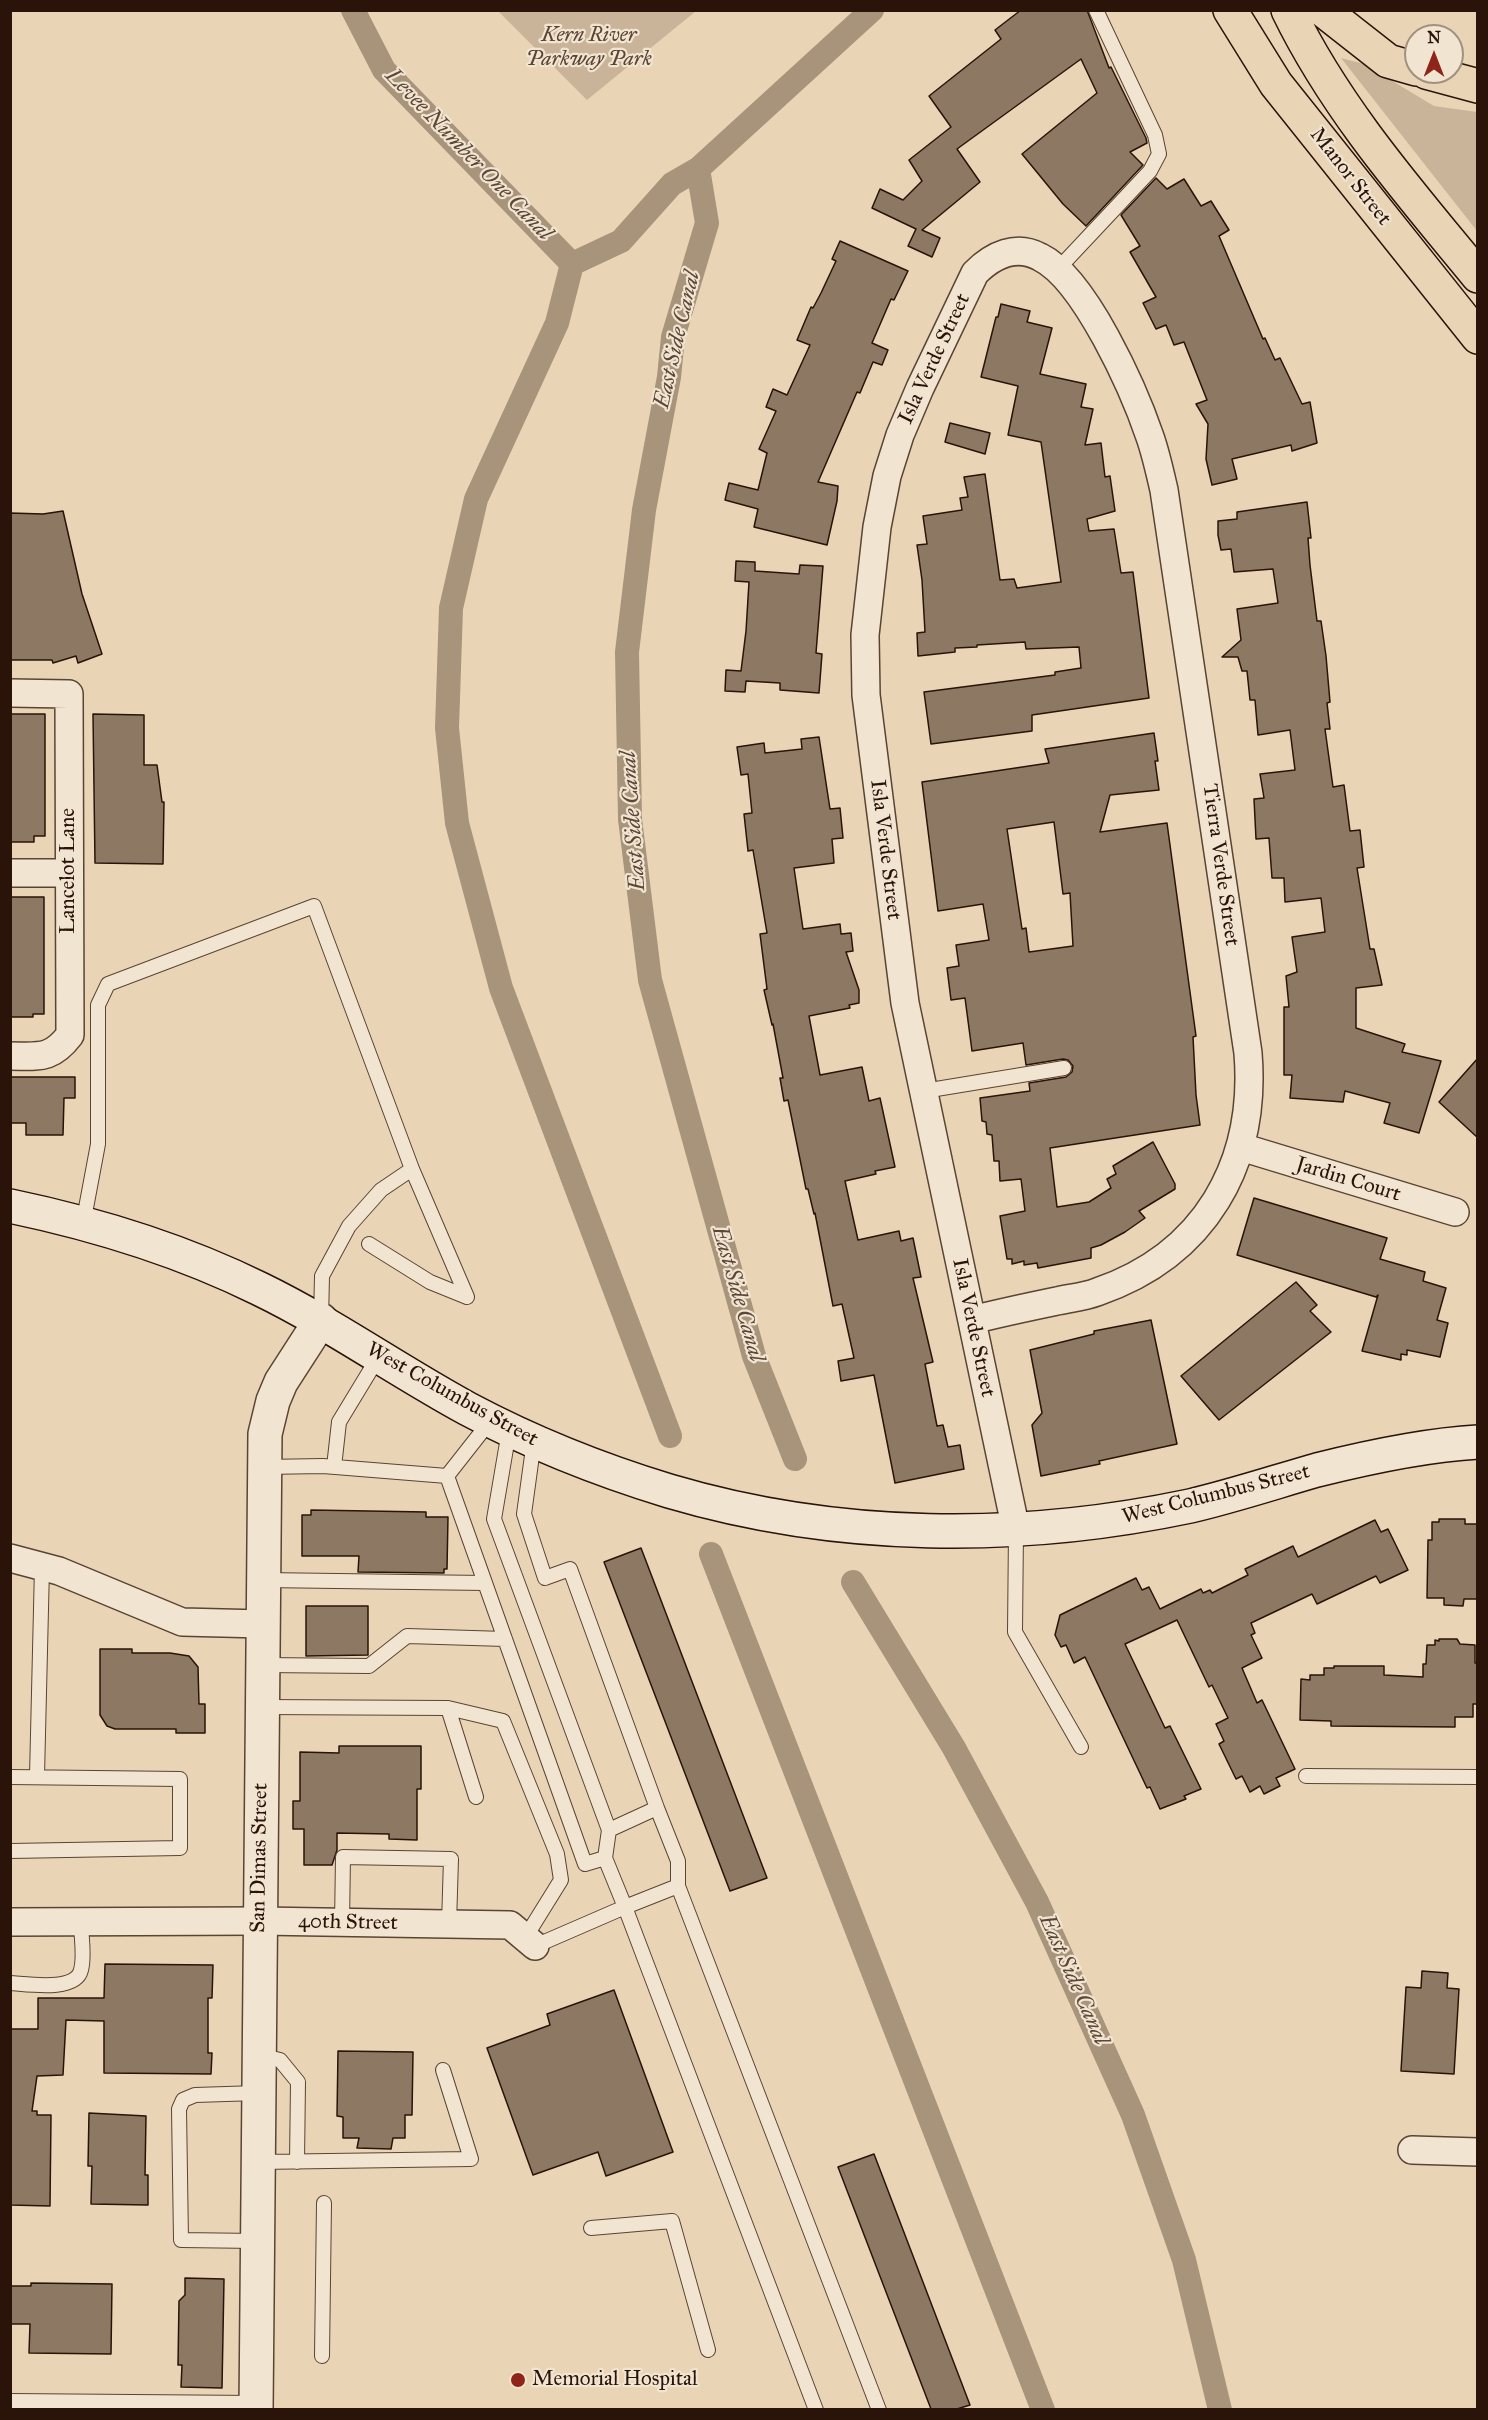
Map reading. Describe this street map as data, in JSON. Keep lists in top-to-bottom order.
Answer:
{
  "streets": {
    "main road": ["Manor Street", "West Columbus Street", "San Dimas Street"],
    "street": [
      "Isla Verde Street",
      "Tierra Verde Street",
      "Lancelot Lane",
      "Jardin Court",
      "40th Street"
    ]
  },
  "crossings": [
    ["Isla Verde Street", "Tierra Verde Street"],
    ["Isla Verde Street", "West Columbus Street"],
    ["Tierra Verde Street", "Jardin Court"],
    ["West Columbus Street", "San Dimas Street"],
    ["San Dimas Street", "40th Street"]
  ],
  "water": ["Levee Number One Canal", "East Side Canal"],
  "parks": ["Kern River Parkway Park"],
  "places": ["Memorial Hospital"],
  "north": "top"
}
